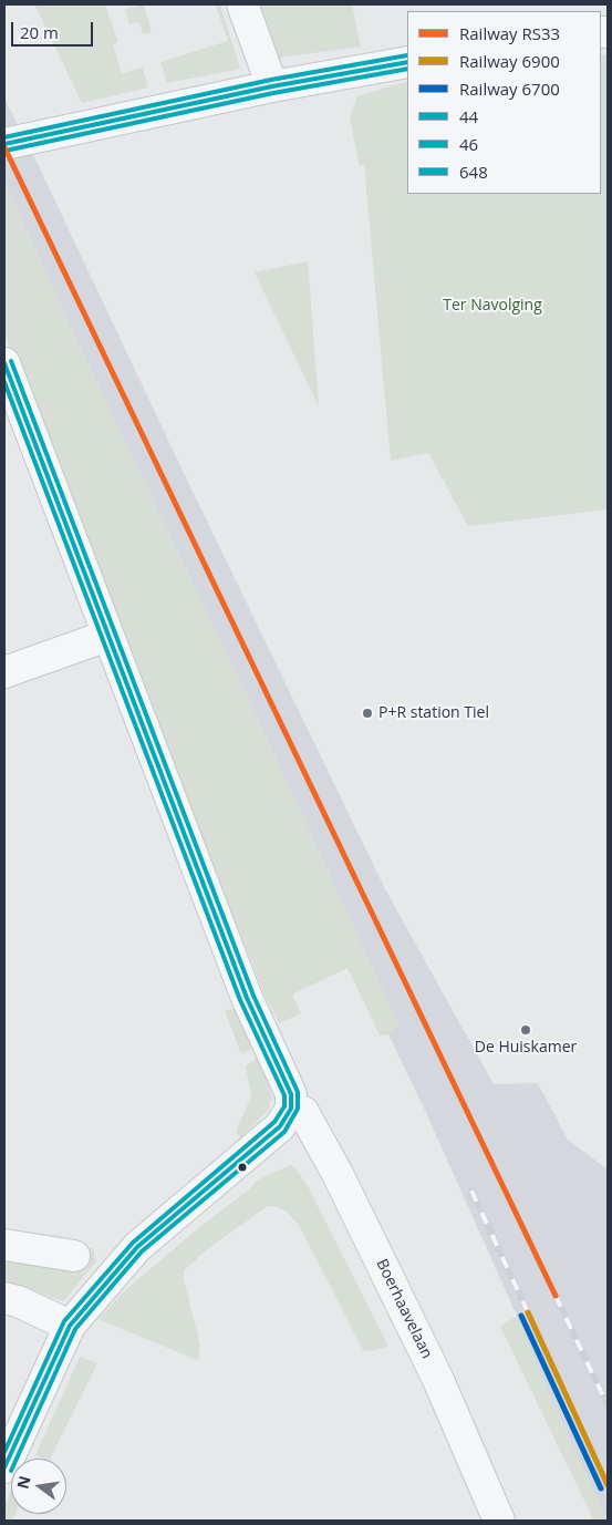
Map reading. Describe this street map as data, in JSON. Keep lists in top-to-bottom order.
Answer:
{
  "streets": {
    "street": ["Boerhaavelaan"]
  },
  "parks": ["Ter Navolging"],
  "places": ["P+R station Tiel", "De Huiskamer"],
  "lines": [
    "transit line 648",
    "transit line 44",
    "transit line 46",
    "rail line RS33",
    "rail line 6900",
    "rail line 6700"
  ],
  "legend": [
    "Railway RS33",
    "Railway 6900",
    "Railway 6700",
    "44",
    "46",
    "648"
  ],
  "scale_bar": "20 m",
  "north": "left"
}
